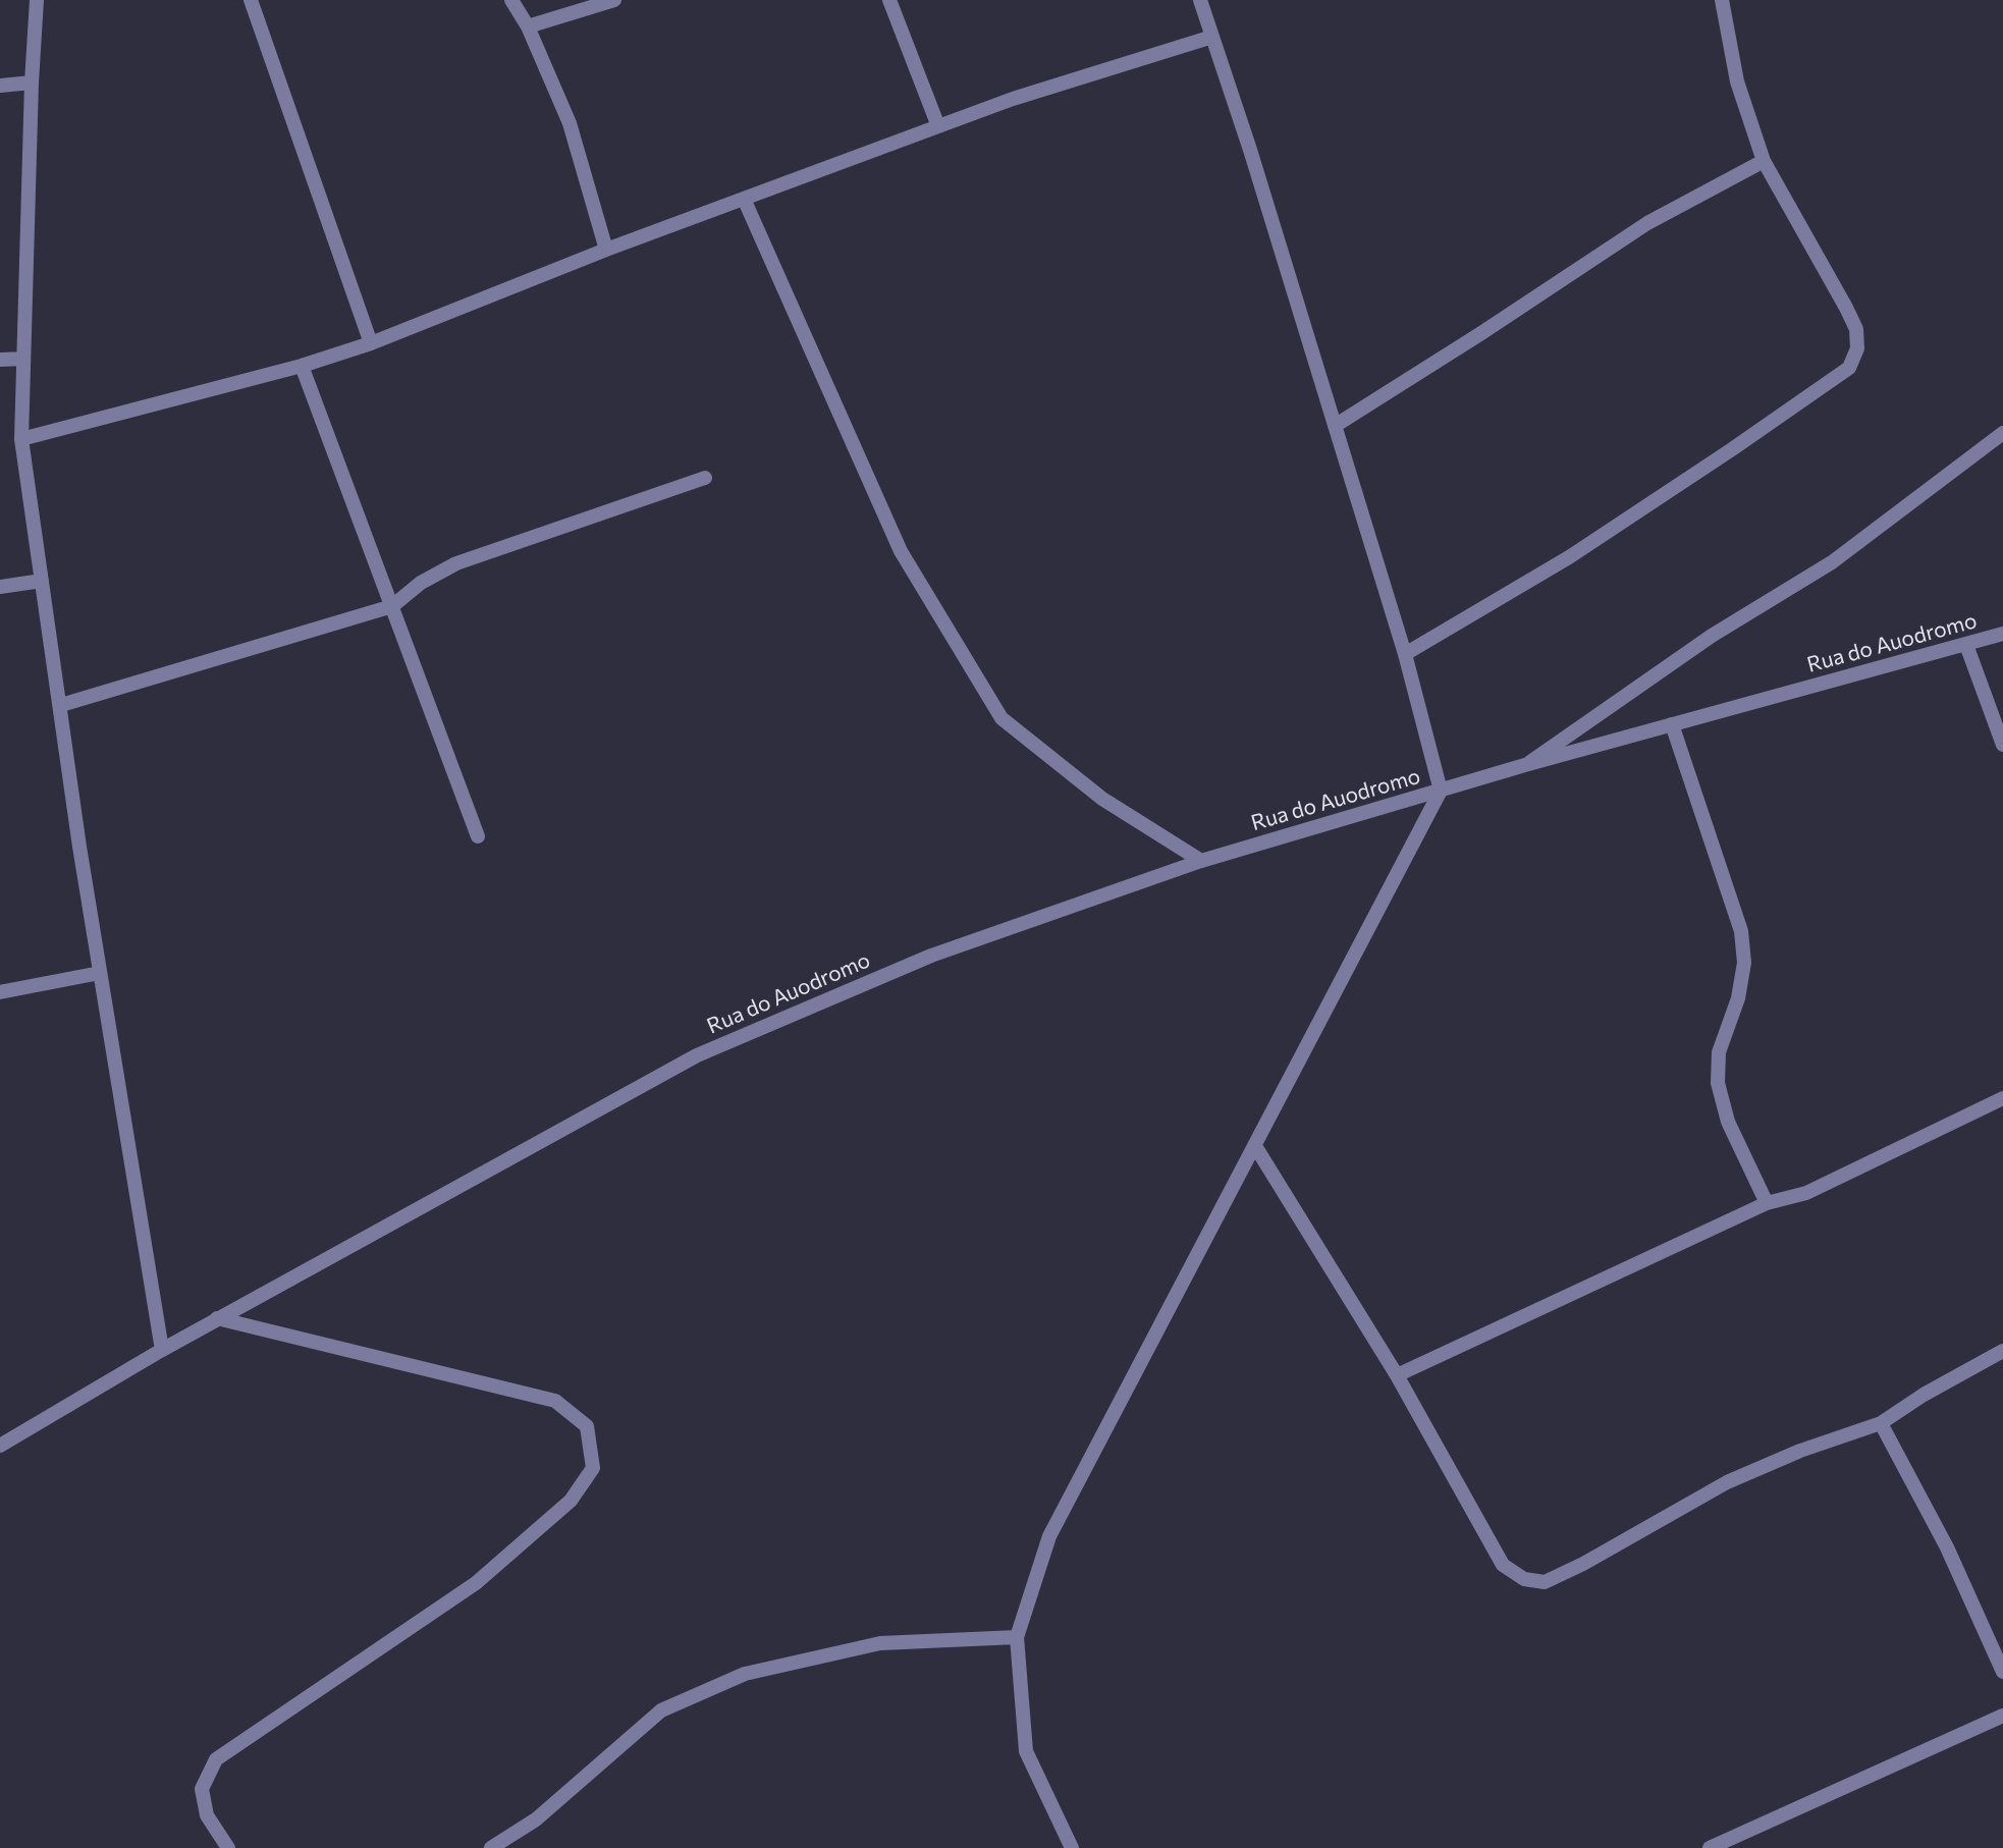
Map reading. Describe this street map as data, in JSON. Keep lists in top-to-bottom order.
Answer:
{
  "streets": {
    "street": ["Rua do Auodromo"]
  }
}
